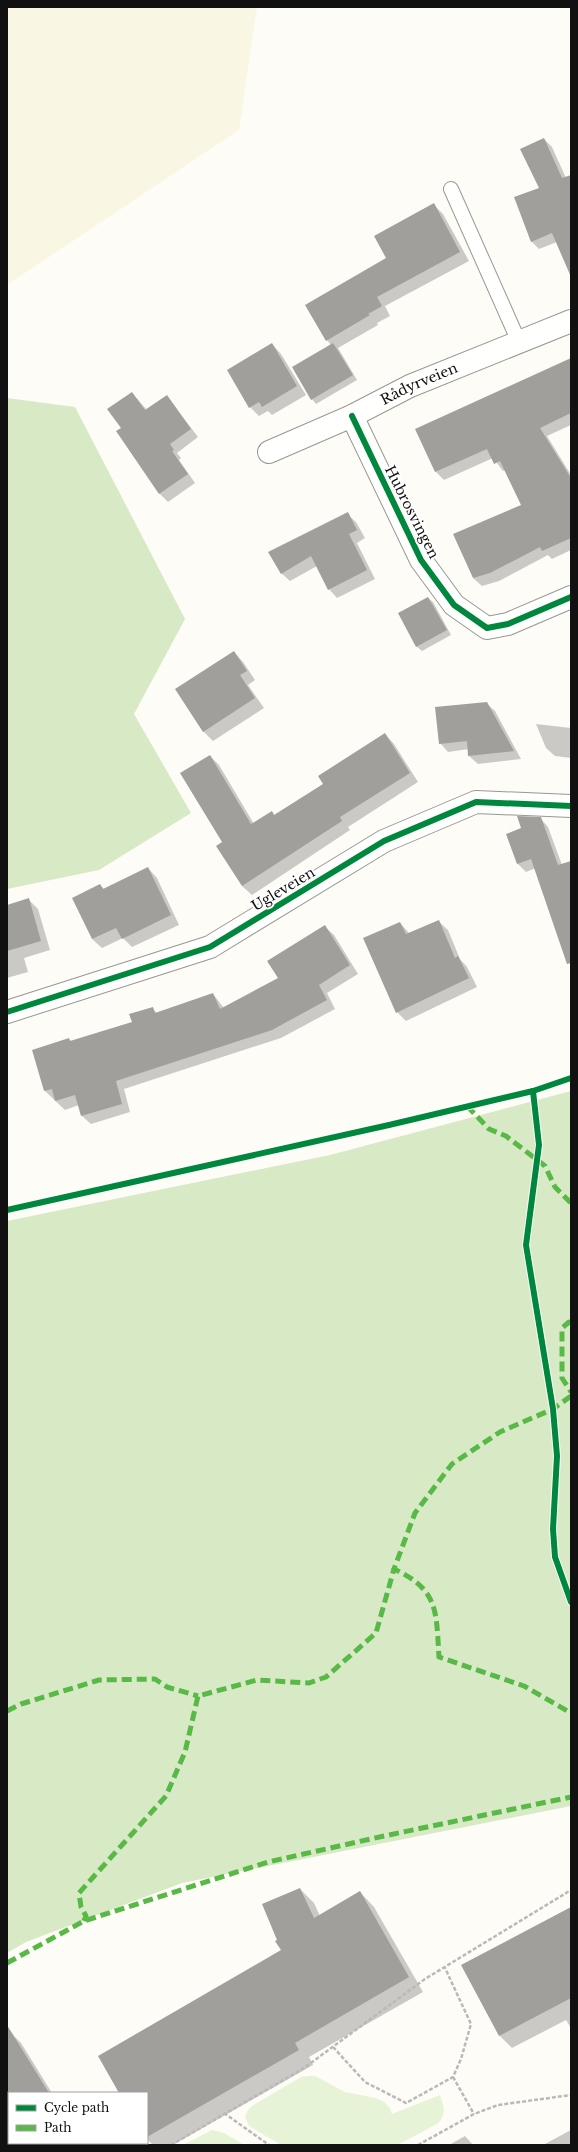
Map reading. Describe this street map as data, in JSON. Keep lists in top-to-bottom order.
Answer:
{
  "streets": {
    "street": ["Rådyrveien", "Hubrosvingen", "Ugleveien"]
  },
  "crossings": [
    ["Rådyrveien", "Hubrosvingen"]
  ],
  "legend": ["Cycle path", "Path"]
}
